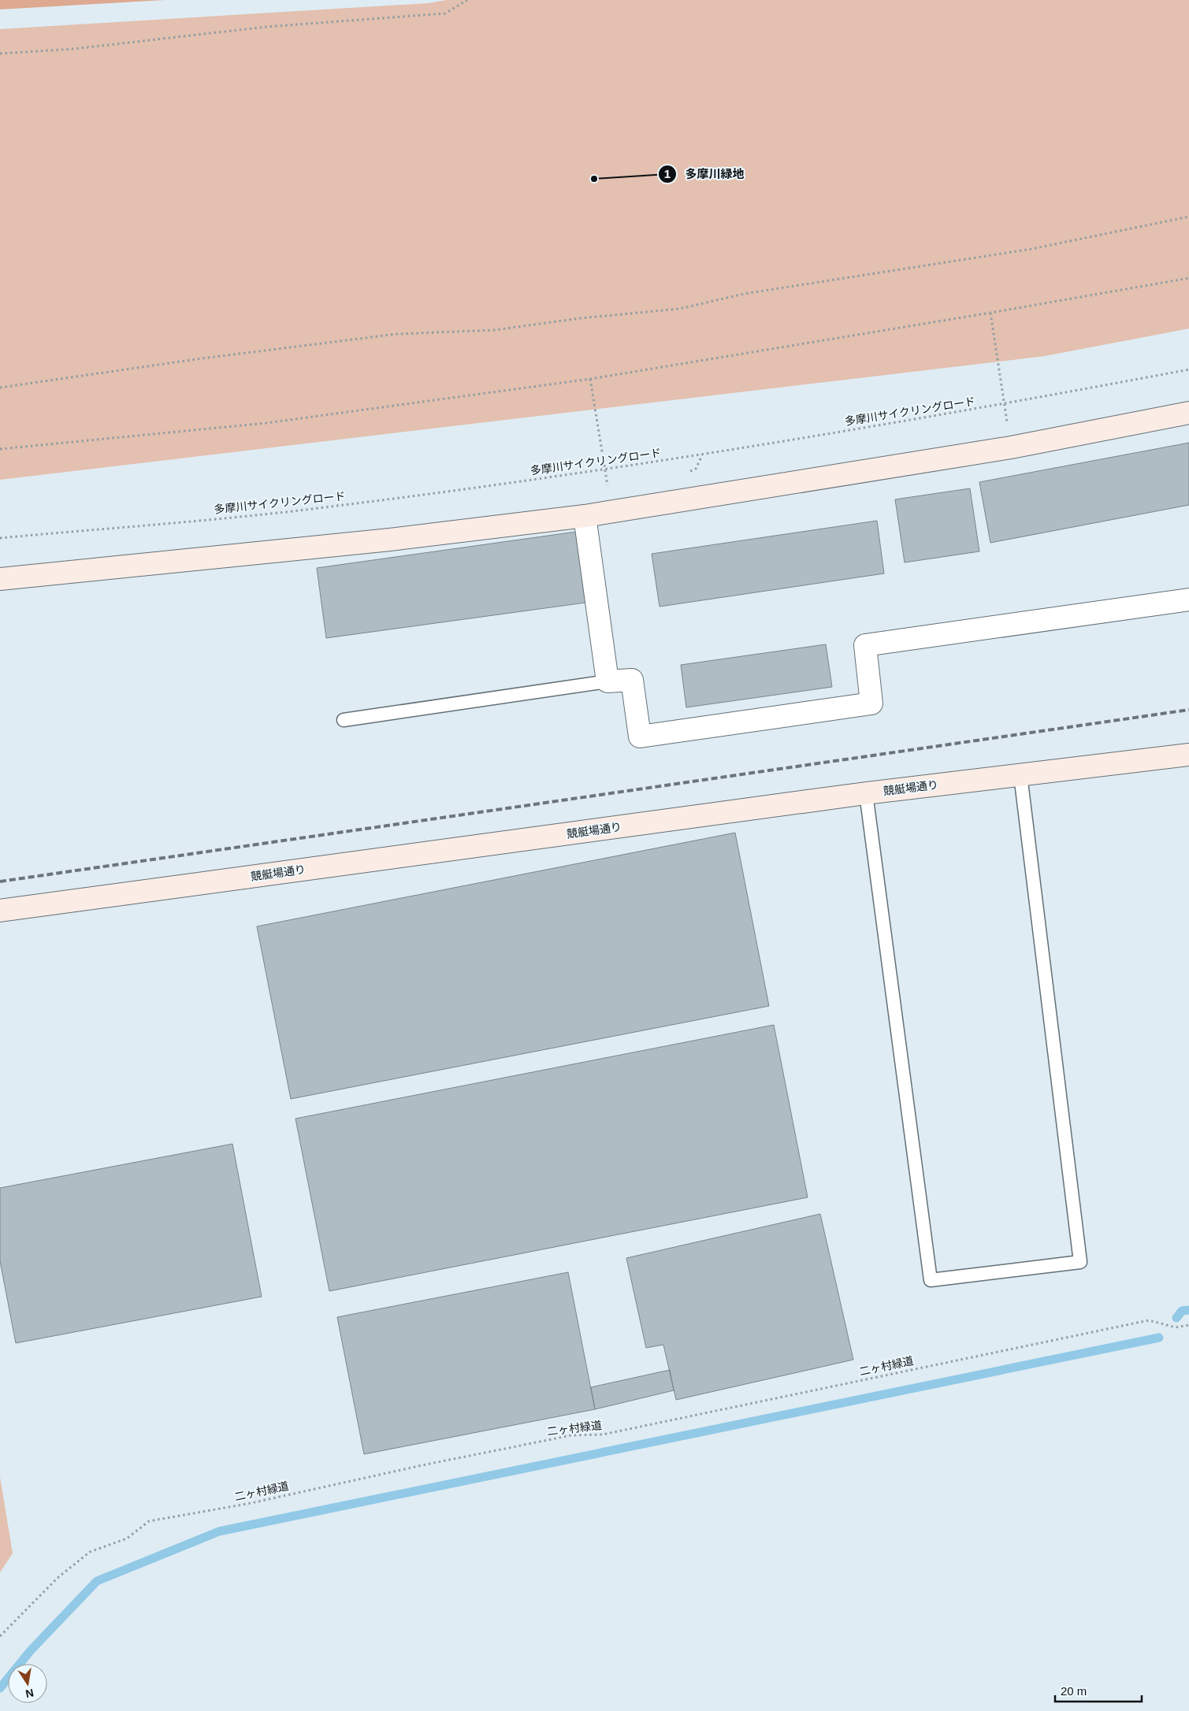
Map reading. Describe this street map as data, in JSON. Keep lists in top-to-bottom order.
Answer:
{
  "streets": {
    "street": ["競艇場通り"],
    "path": ["多摩川サイクリングロード", "二ヶ村緑道"]
  },
  "places": ["多摩川緑地"],
  "scale_bar": "20 m",
  "north": "bottom"
}
